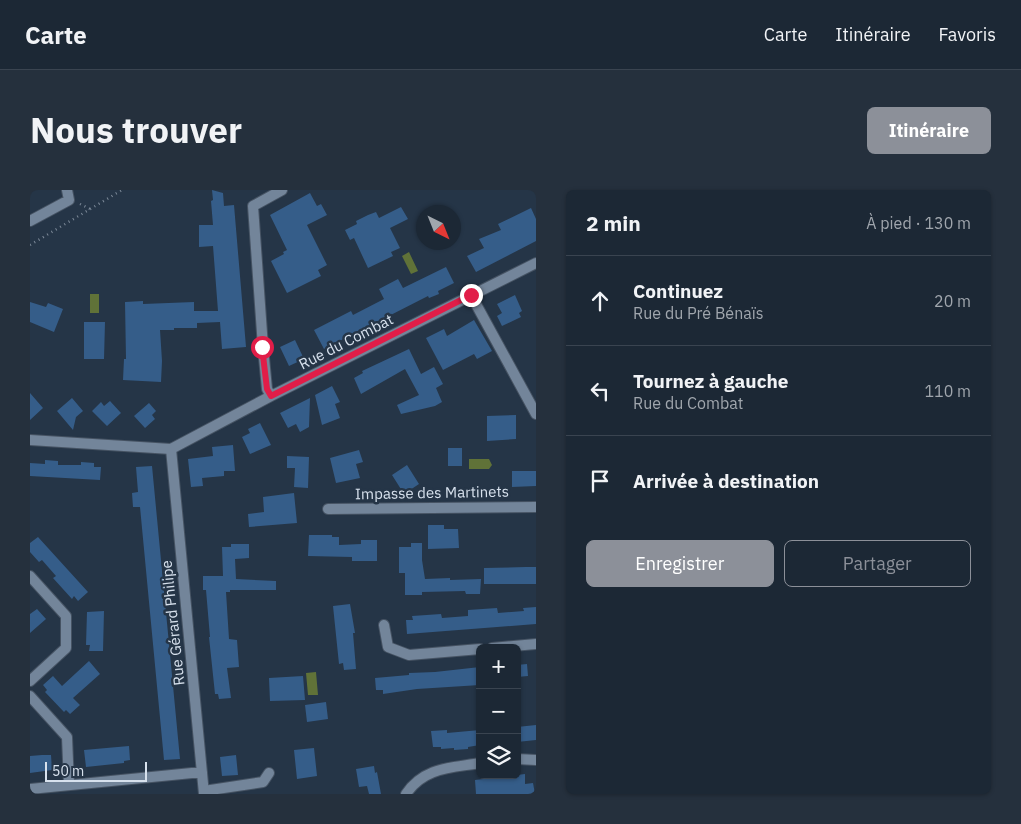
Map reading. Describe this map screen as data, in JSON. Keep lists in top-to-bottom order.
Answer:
{
  "streets": {
    "street": ["Rue du Combat", "Impasse des Martinets", "Rue Gérard Philipe"]
  },
  "crossings": [
    ["Rue du Combat", "Rue Gérard Philipe"]
  ],
  "scale_bar": "50 m",
  "north": "bottom right",
  "page": {
    "header": "Carte",
    "nav": ["Carte", "Itinéraire", "Favoris"],
    "title": "Nous trouver",
    "buttons": [
      "Itinéraire",
      ["Enregistrer", "Partager"]
    ],
    "heading": ["2 min", "À pied · 130 m"],
    "list": [
      ["Continuez", "Rue du Pré Bénaïs", "20 m"],
      ["Tournez à gauche", "Rue du Combat", "110 m"],
      "Arrivée à destination"
    ],
    "map_buttons": ["+", "−"],
    "scale": "50 m"
  }
}
